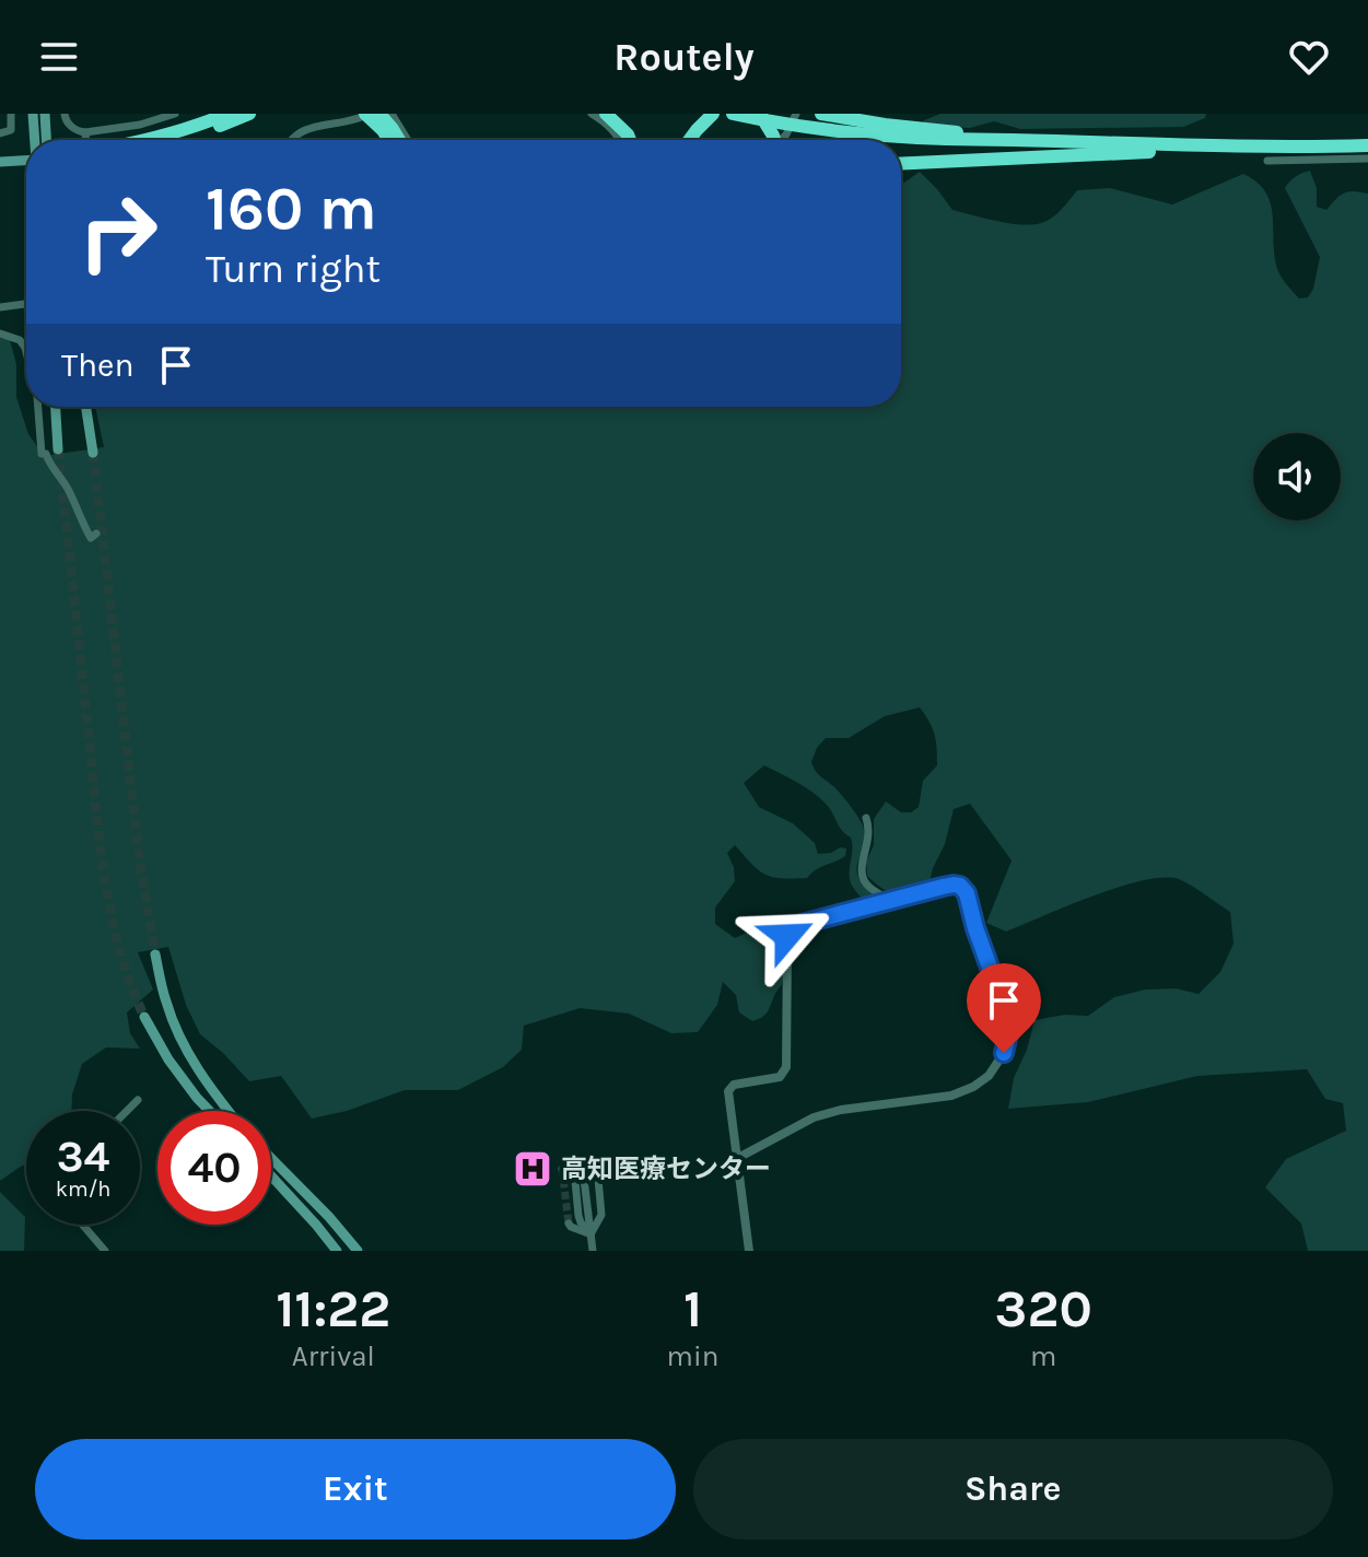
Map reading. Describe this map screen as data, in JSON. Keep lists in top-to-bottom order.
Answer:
{
  "places": {
    "hospital": ["高知医療センター"]
  },
  "page": {
    "header": "Routely",
    "turn": ["160 m", "Turn right"],
    "then": "Then",
    "speed": "34 km/h",
    "limit": "40",
    "eta": [
      "11:22",
      "Arrival",
      "1",
      "min",
      "320",
      "m"
    ],
    "buttons": ["Exit", "Share"]
  }
}
